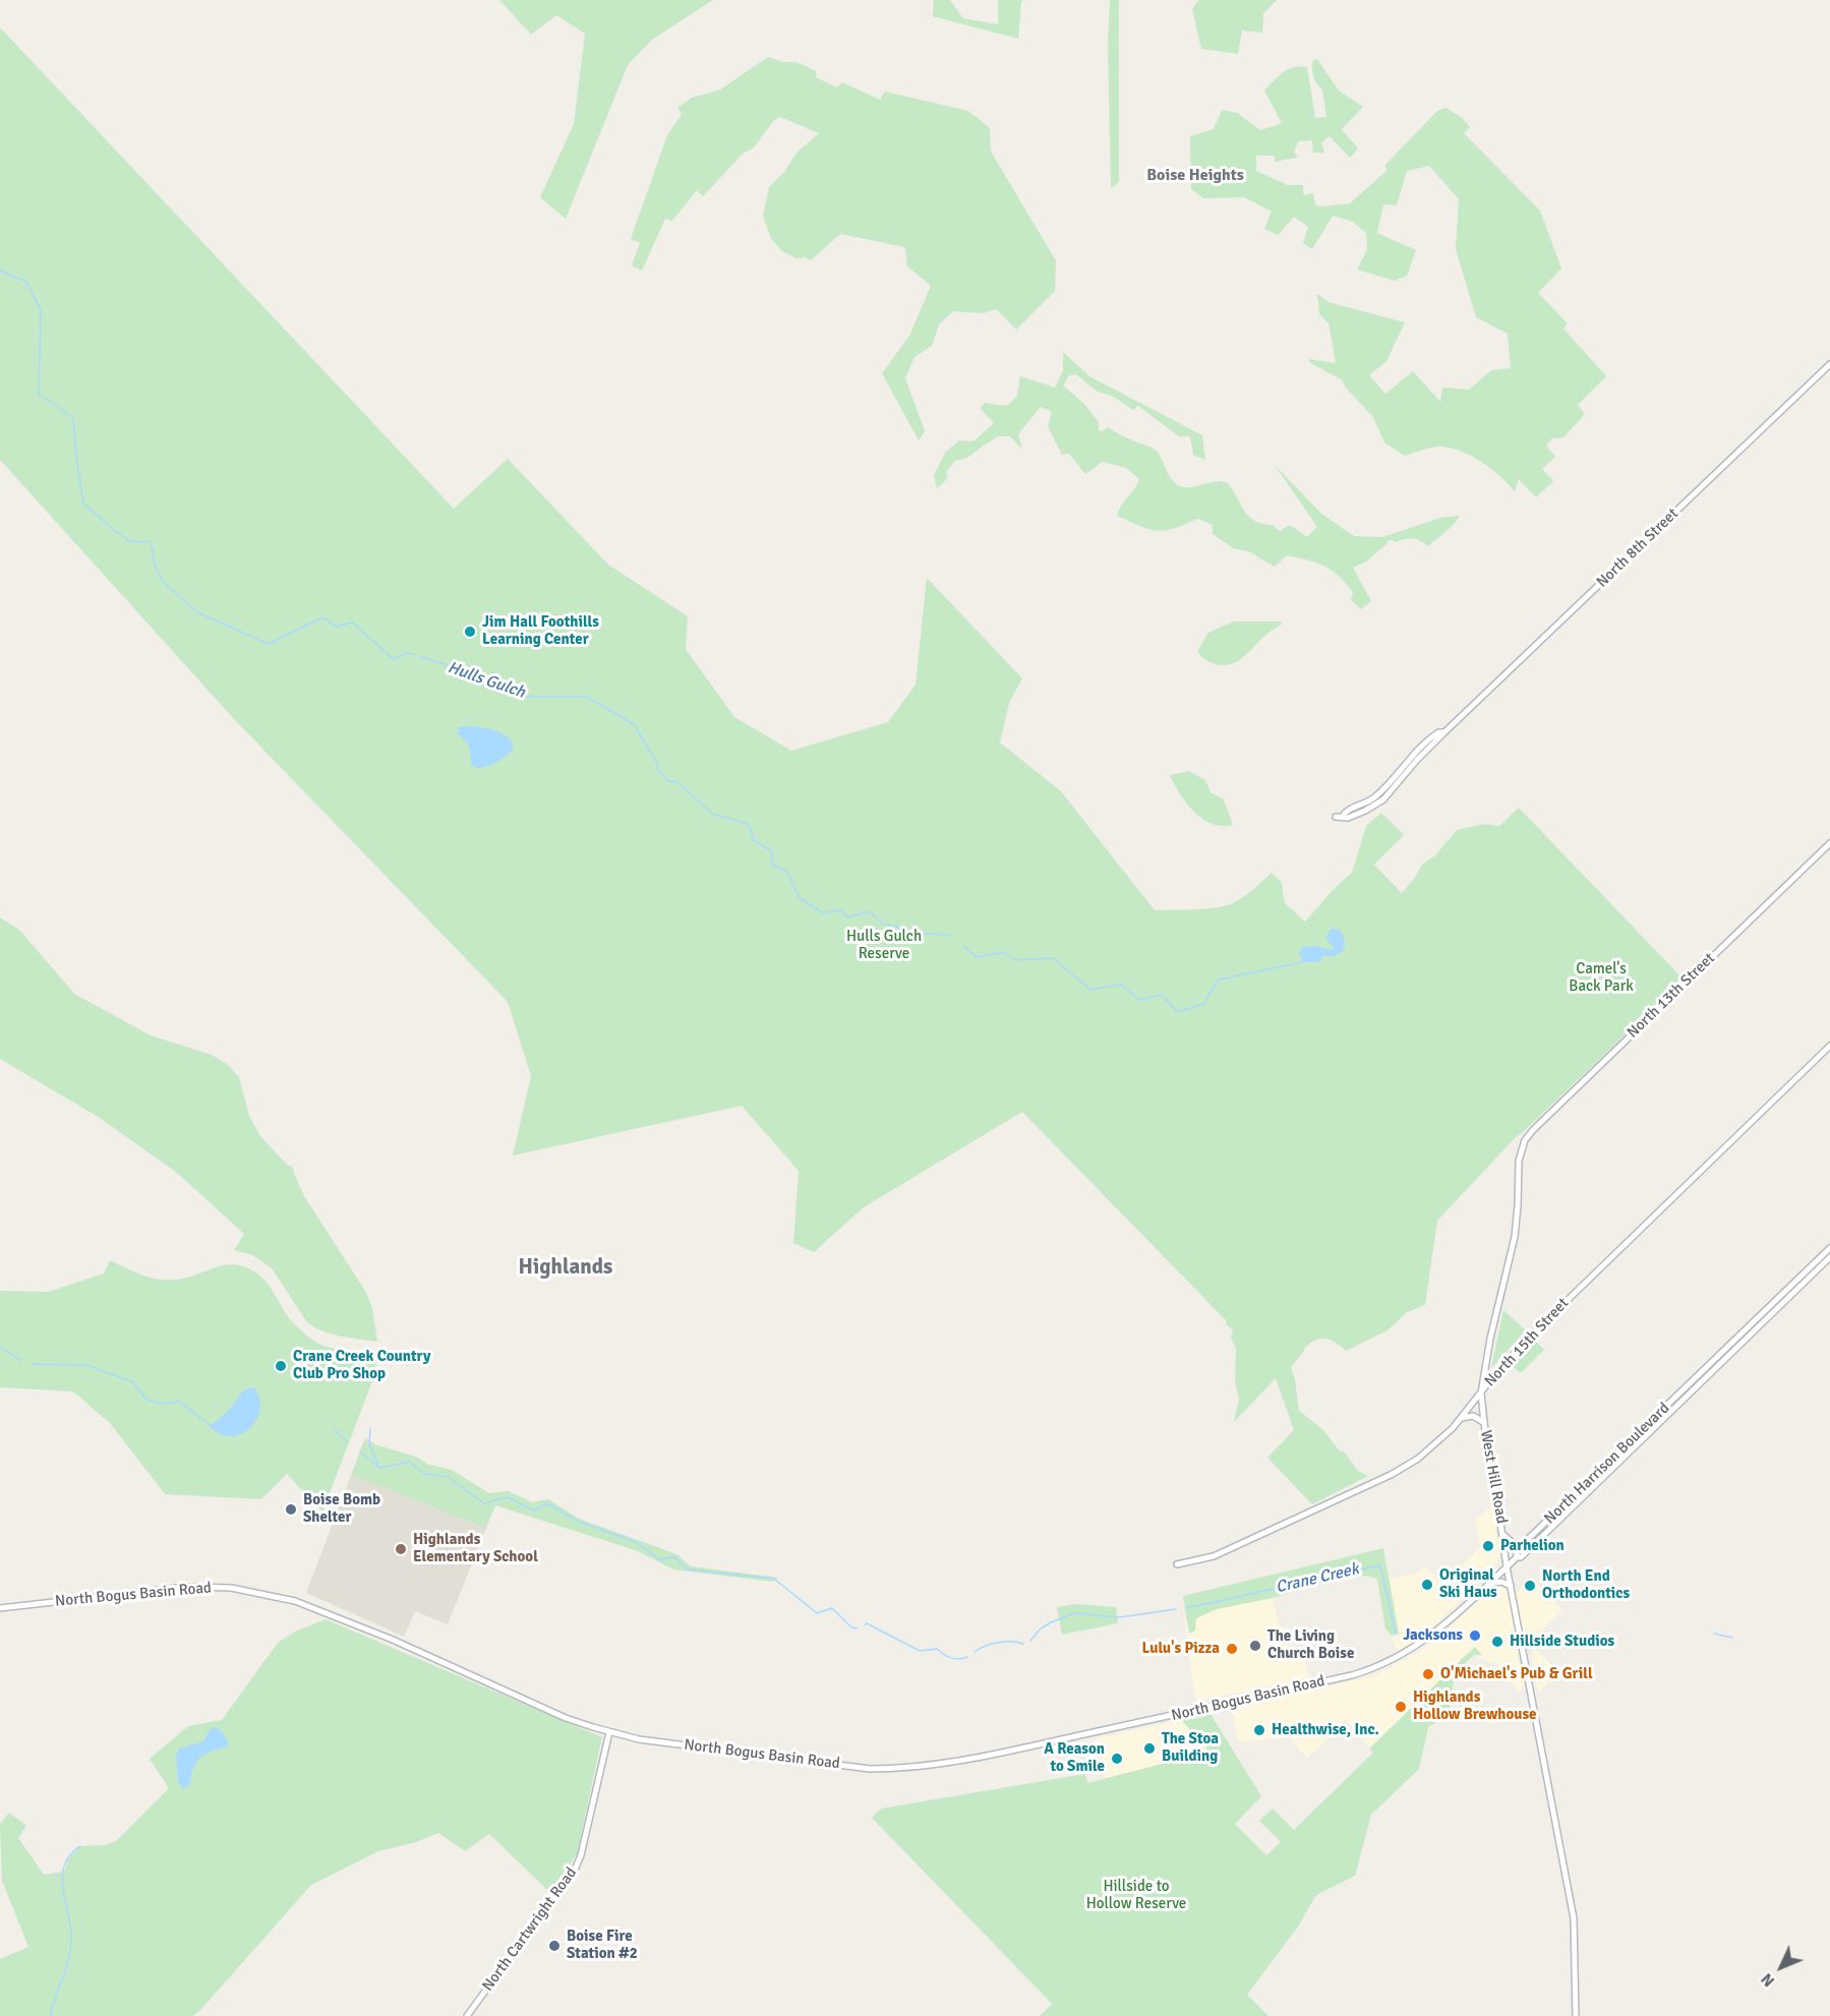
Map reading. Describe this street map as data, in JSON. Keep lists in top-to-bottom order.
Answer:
{
  "streets": {
    "street": [
      "North 8th Street",
      "North 13th Street",
      "North 15th Street",
      "North Harrison Boulevard",
      "West Hill Road",
      "North Bogus Basin Road",
      "North Cartwright Road"
    ]
  },
  "crossings": [
    ["North 13th Street", "West Hill Road"],
    ["North 15th Street", "West Hill Road"],
    ["North Harrison Boulevard", "North Bogus Basin Road"],
    ["West Hill Road", "North Bogus Basin Road"],
    ["North Bogus Basin Road", "North Cartwright Road"]
  ],
  "districts": ["Boise Heights", "Highlands"],
  "water": ["Hulls Gulch", "Crane Creek"],
  "parks": ["Hulls Gulch Reserve", "Camel's Back Park", "Hillside to Hollow Reserve"],
  "places": [
    "Jim Hall Foothills Learning Center",
    "Crane Creek Country Club Pro Shop",
    "Boise Bomb Shelter",
    "Parhelion",
    "Highlands Elementary School",
    "Original Ski Haus",
    "North End Orthodontics",
    "Jacksons",
    "Hillside Studios",
    "The Living Church Boise",
    "Lulu's Pizza",
    "O'Michael's Pub & Grill",
    "Highlands Hollow Brewhouse",
    "Healthwise, Inc.",
    "The Stoa Building",
    "A Reason to Smile",
    "Boise Fire Station #2"
  ],
  "north": "bottom left"
}
